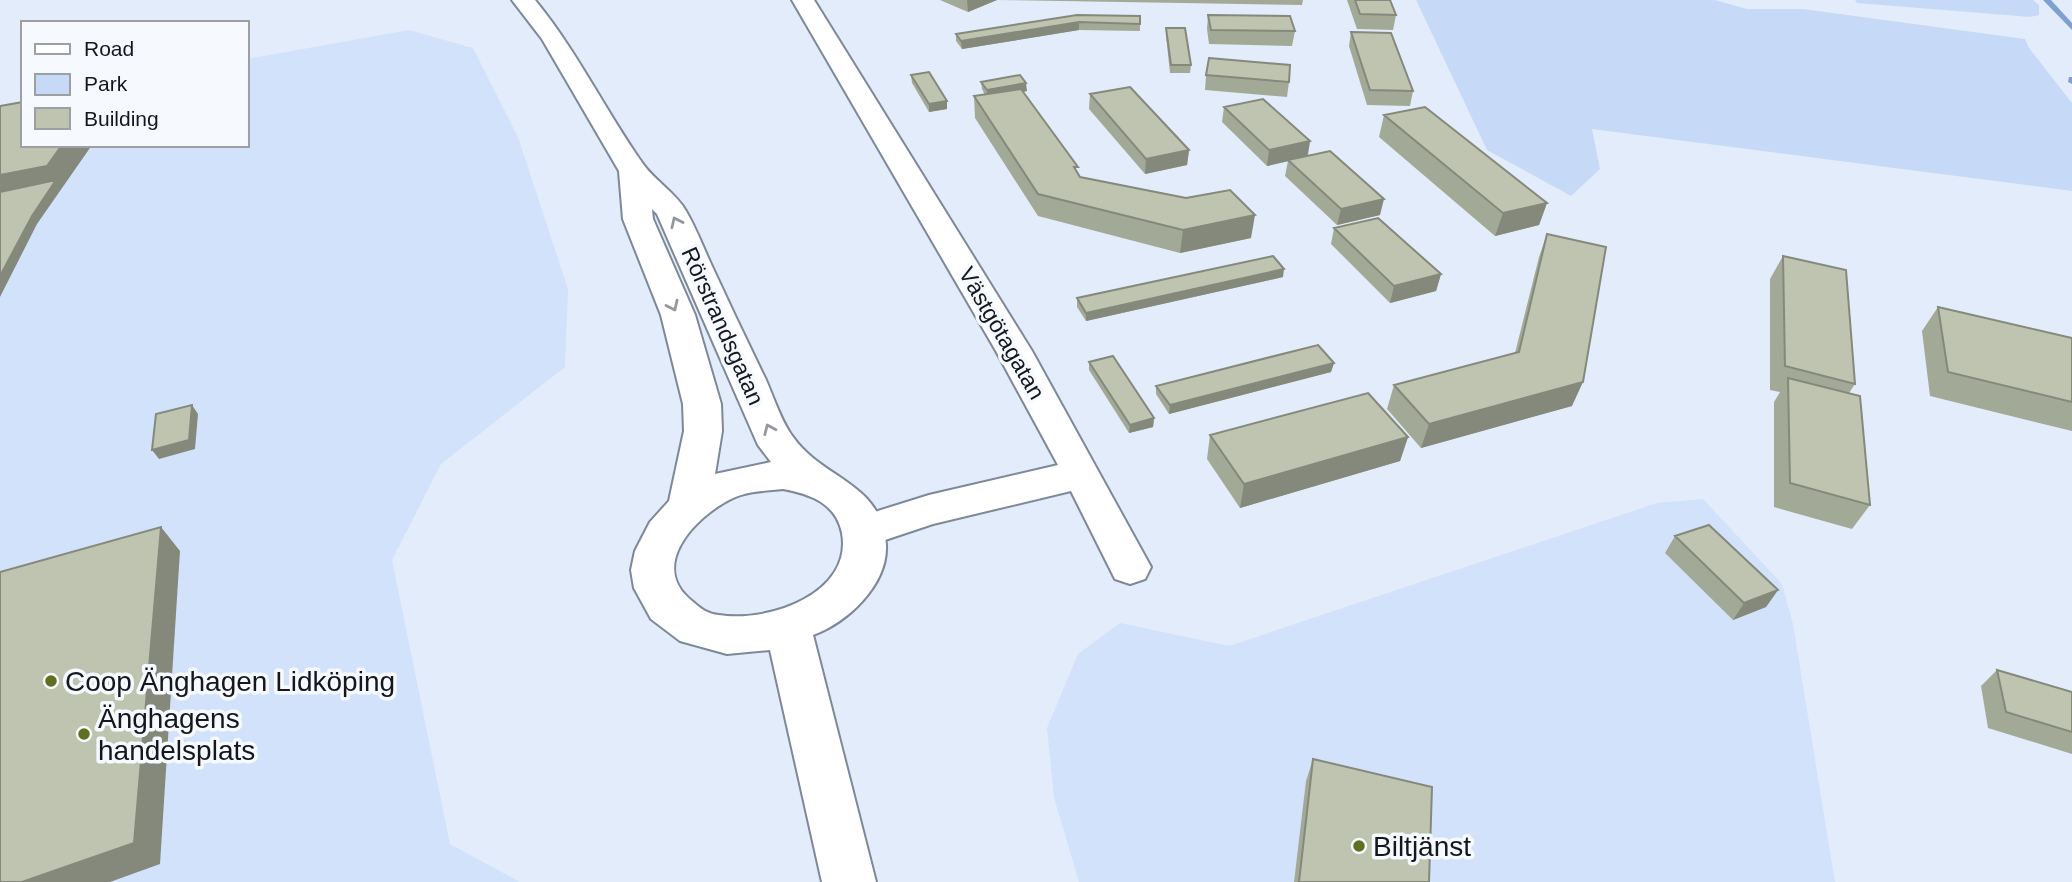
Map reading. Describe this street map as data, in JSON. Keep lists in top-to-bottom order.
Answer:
{
  "streets": {
    "main road": ["Rörstrandsgatan", "Västgötagatan"]
  },
  "places": ["Coop Änghagen Lidköping", "Änghagens handelsplats", "Biltjänst"],
  "legend": ["Road", "Park", "Building"]
}
